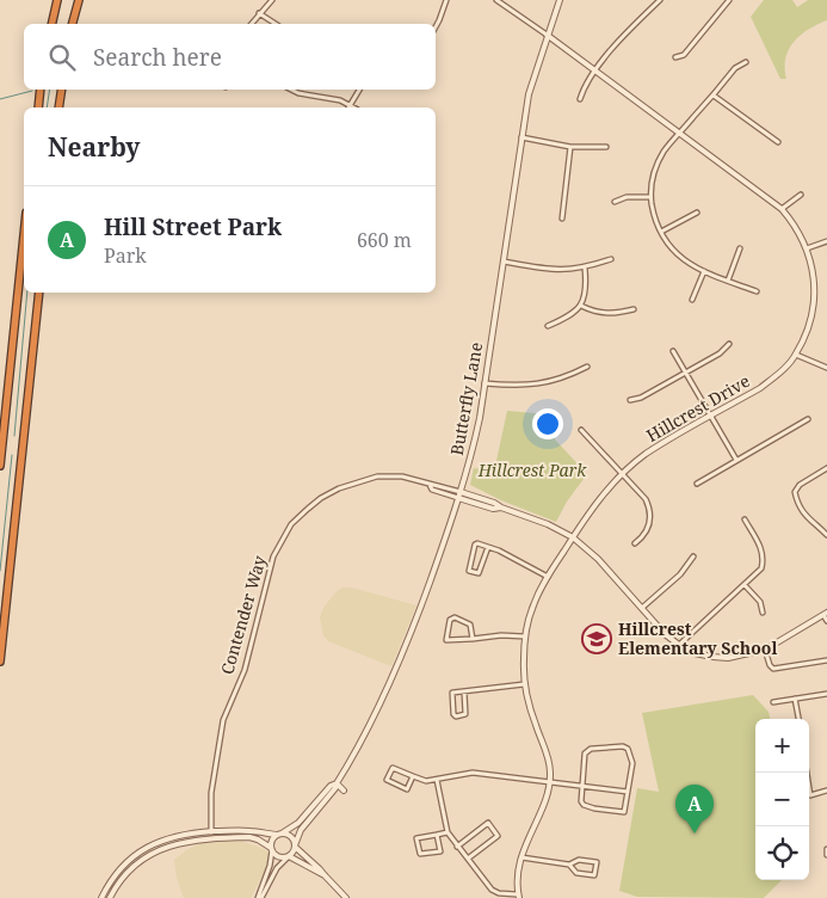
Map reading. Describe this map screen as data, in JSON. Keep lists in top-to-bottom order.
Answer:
{
  "streets": {
    "street": ["Butterfly Lane", "Hillcrest Drive", "Contender Way"]
  },
  "crossings": [
    ["Butterfly Lane", "Hillcrest Drive"],
    ["Butterfly Lane", "Contender Way"]
  ],
  "parks": ["Hillcrest Park"],
  "places": {
    "school or university": ["Hillcrest Elementary School"]
  },
  "page": {
    "search": "Search here",
    "heading": "Nearby",
    "list": [
      {
        "mark": "A",
        "name": "Hill Street Park",
        "note": "Park",
        "value": "660 m"
      }
    ],
    "map_buttons": ["+", "−"],
    "pins": "A"
  }
}
